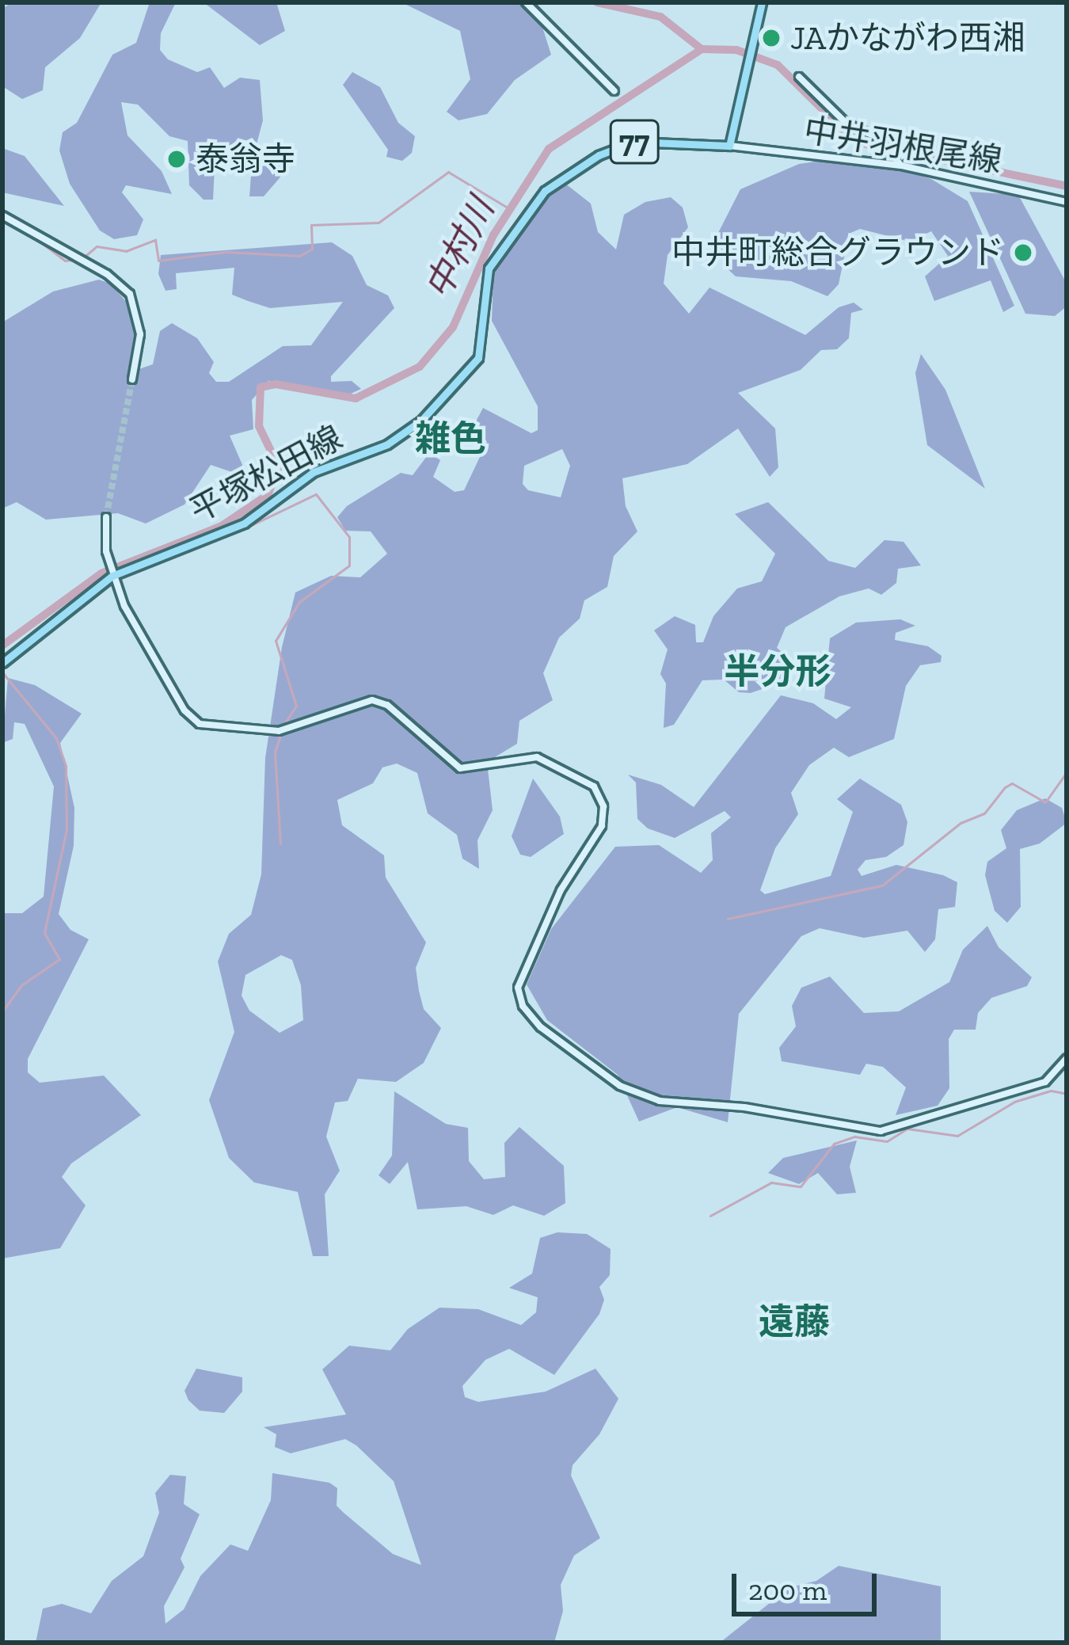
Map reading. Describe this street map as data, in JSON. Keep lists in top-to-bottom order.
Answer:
{
  "streets": {
    "main road": ["77", "平塚松田線"],
    "street": ["中井羽根尾線"]
  },
  "crossings": [
    ["中井羽根尾線", "平塚松田線"]
  ],
  "districts": ["雑色", "半分形", "遠藤"],
  "water": ["中村川"],
  "places": ["JAかながわ西湘", "泰翁寺", "中井町総合グラウンド"],
  "scale_bar": "200 m"
}
